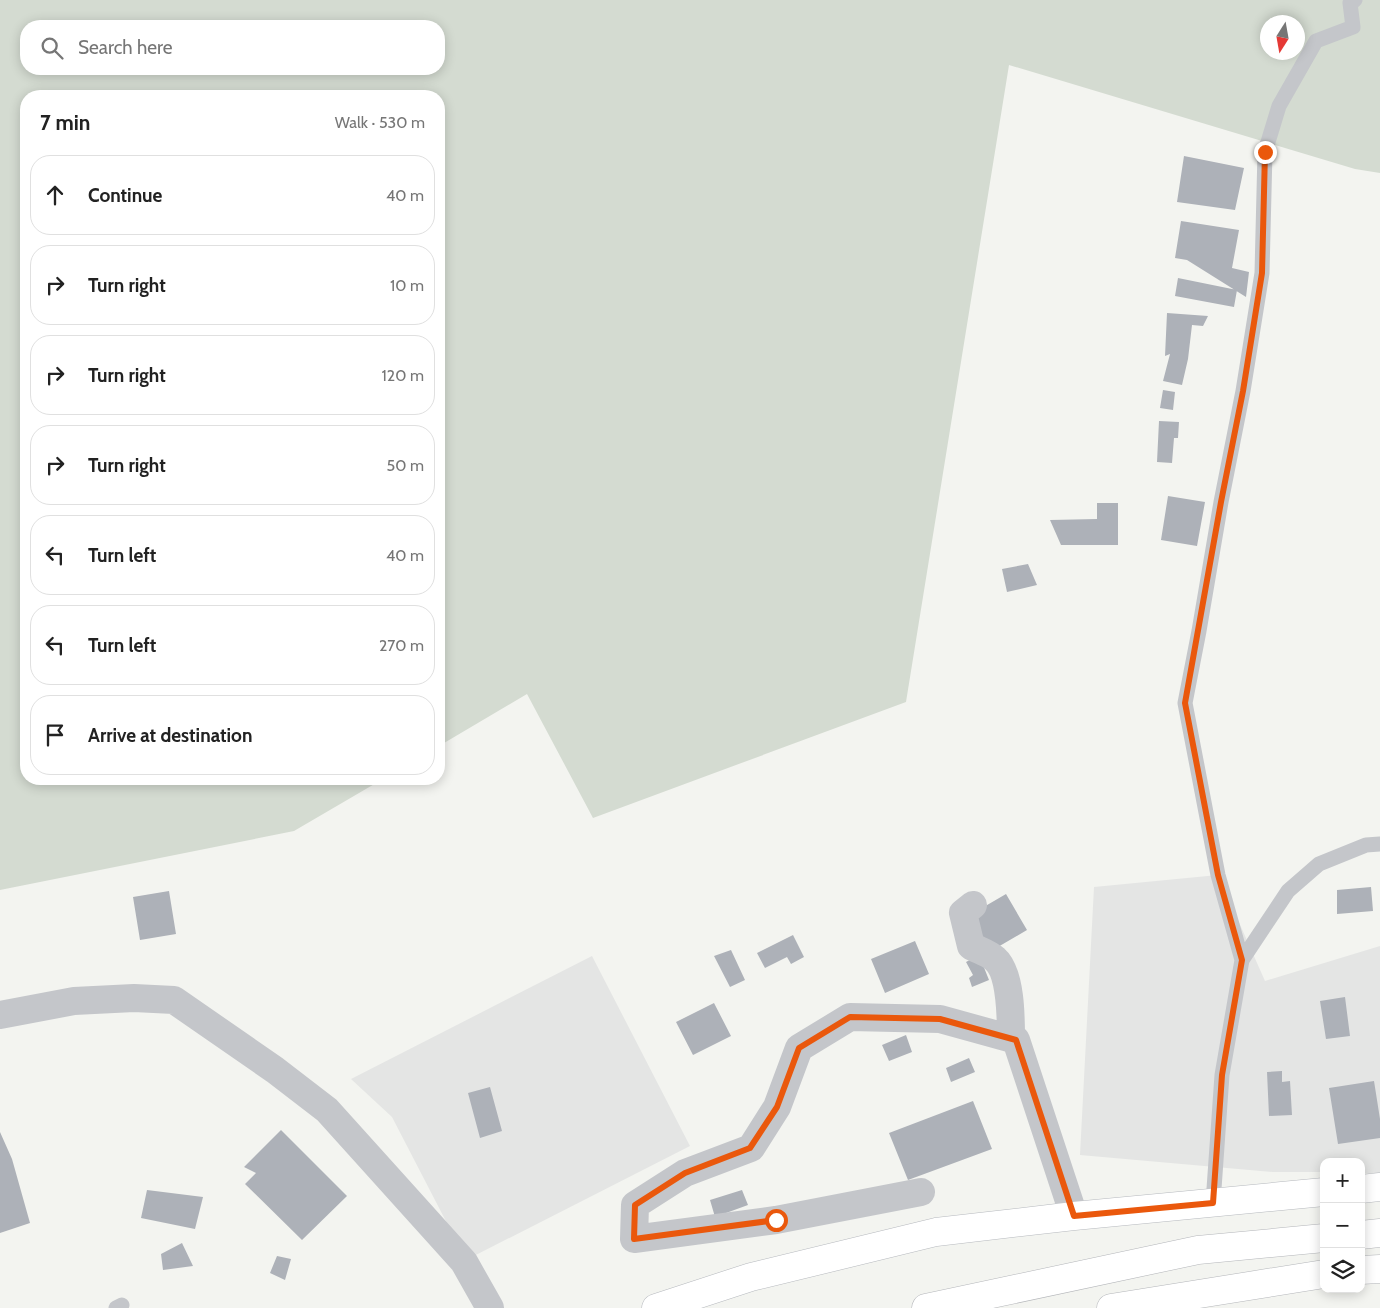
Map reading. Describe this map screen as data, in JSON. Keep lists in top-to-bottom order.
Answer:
{
  "north": "bottom",
  "page": {
    "search": "Search here",
    "heading": ["7 min", "Walk · 530 m"],
    "list": [
      ["Continue", "40 m"],
      ["Turn right", "10 m"],
      ["Turn right", "120 m"],
      ["Turn right", "50 m"],
      ["Turn left", "40 m"],
      ["Turn left", "270 m"],
      "Arrive at destination"
    ],
    "map_buttons": ["+", "−"]
  }
}
